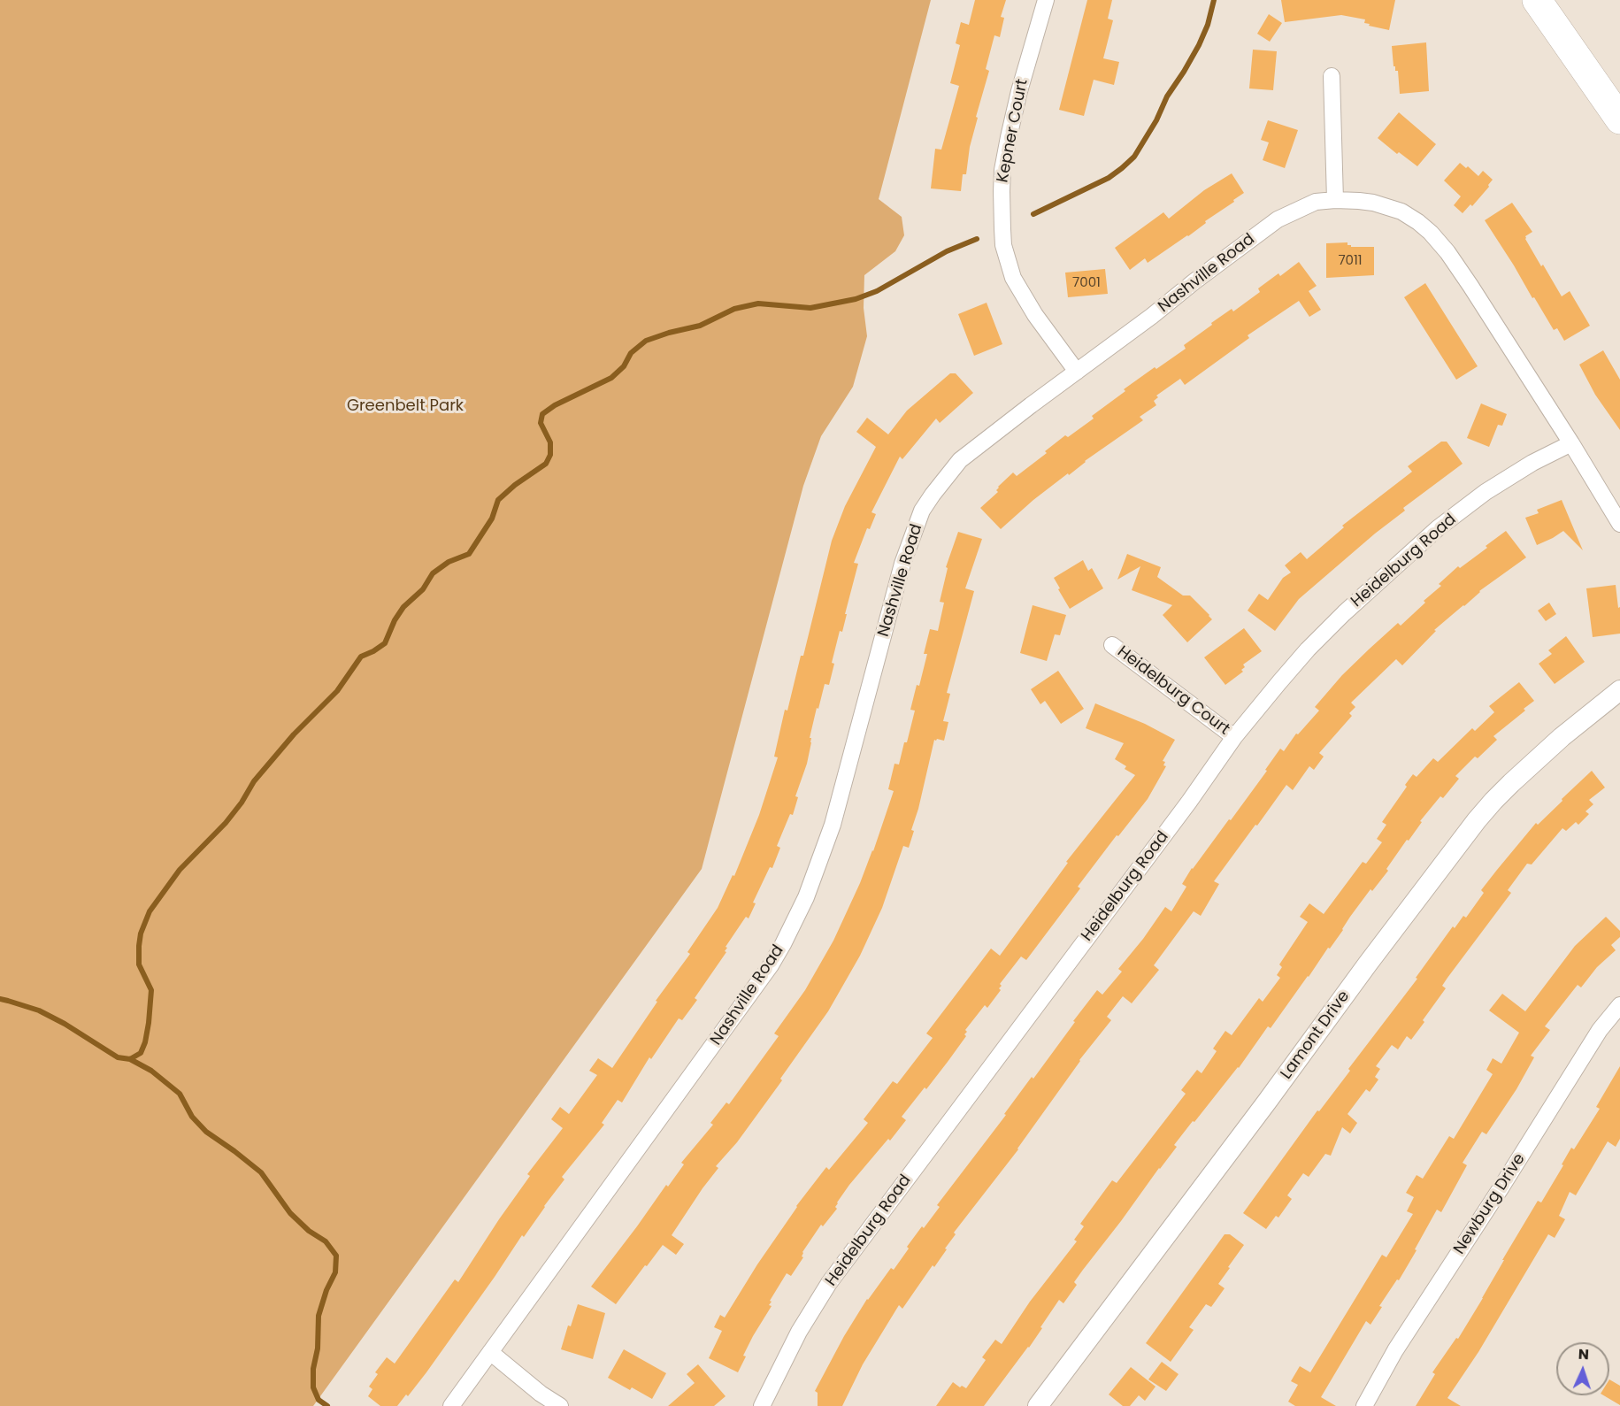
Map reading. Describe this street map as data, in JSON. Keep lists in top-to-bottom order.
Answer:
{
  "streets": {
    "street": [
      "Kepner Court",
      "Nashville Road",
      "Heidelburg Road",
      "Heidelburg Court",
      "Lamont Drive",
      "Newburg Drive"
    ]
  },
  "crossings": [
    ["Kepner Court", "Nashville Road"],
    ["Nashville Road", "Heidelburg Road"],
    ["Heidelburg Road", "Heidelburg Court"]
  ],
  "parks": ["Greenbelt Park"],
  "house_numbers": ["7011", "7001"],
  "north": "top"
}
